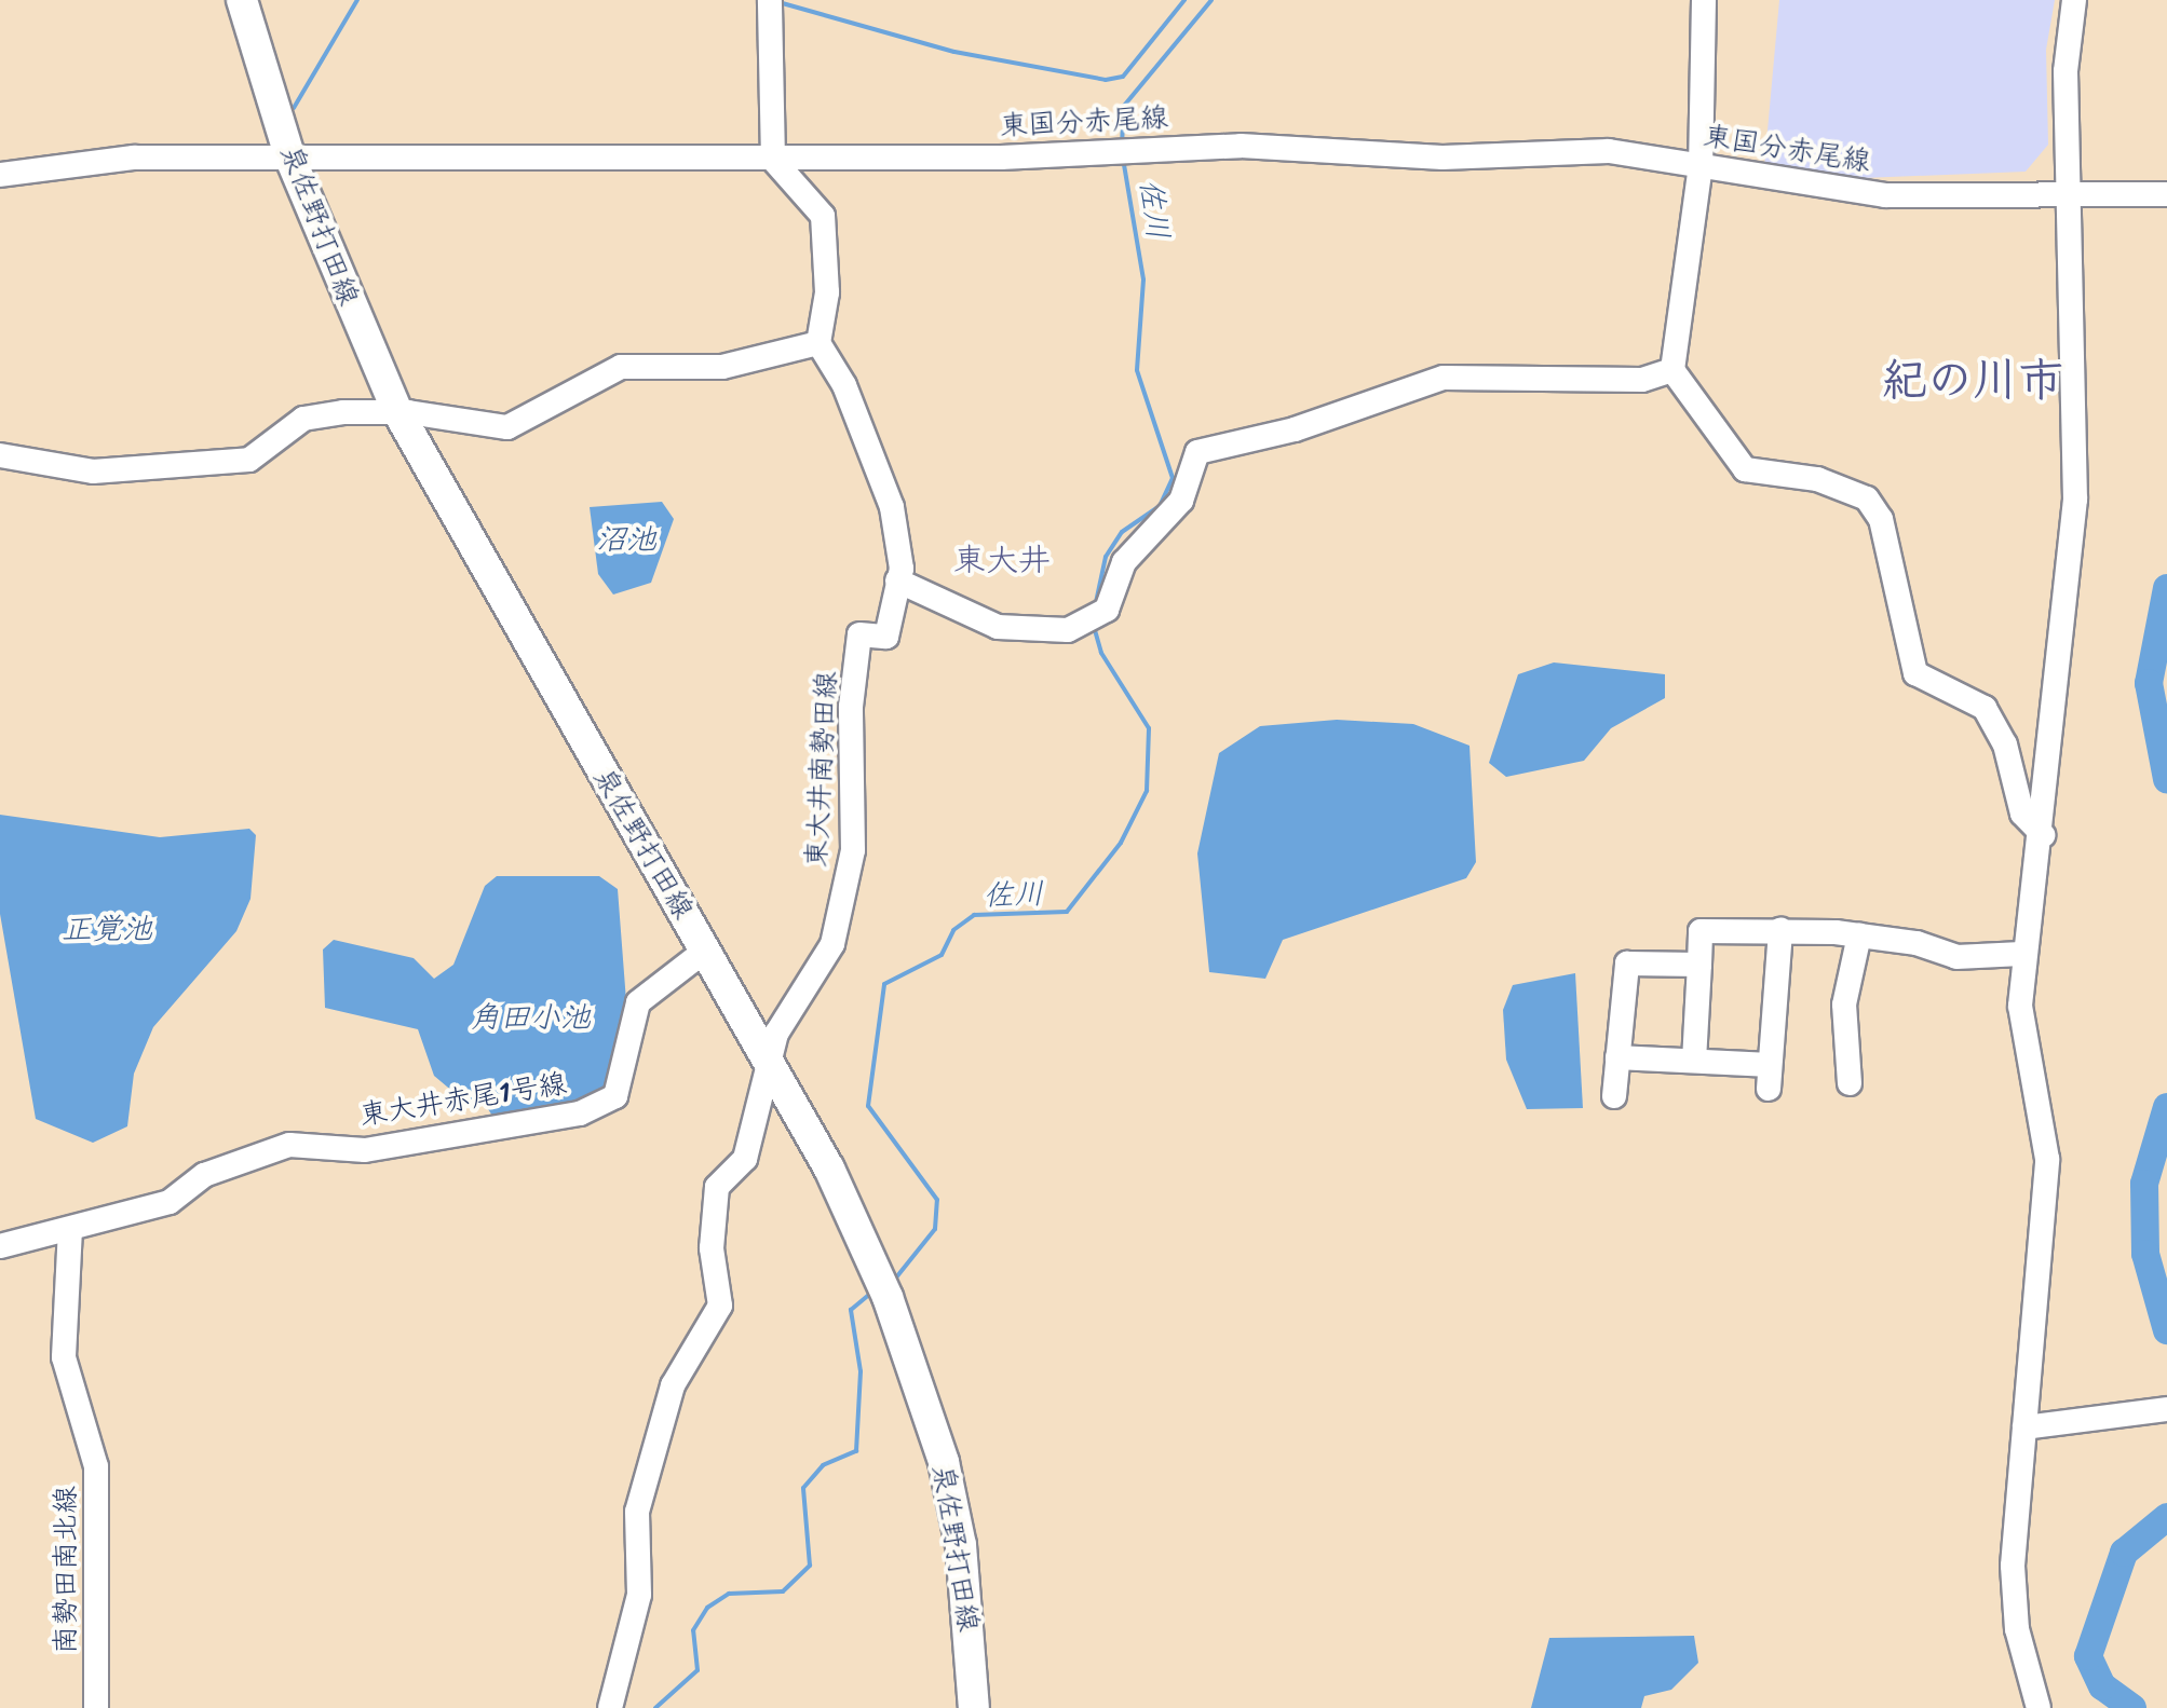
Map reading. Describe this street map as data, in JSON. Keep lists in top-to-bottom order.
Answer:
{
  "streets": {
    "main road": ["泉佐野打田線"],
    "street": [
      "東国分赤尾線",
      "東大井南勢田線",
      "東大井赤尾1号線",
      "南勢田南北線"
    ]
  },
  "crossings": [
    ["東国分赤尾線", "泉佐野打田線"],
    ["泉佐野打田線", "東大井南勢田線"],
    ["泉佐野打田線", "東大井赤尾1号線"],
    ["東大井赤尾1号線", "南勢田南北線"]
  ],
  "districts": ["紀の川市", "東大井"],
  "water": [
    "佐川",
    "沼池",
    "正覚池",
    "角田小池"
  ]
}
